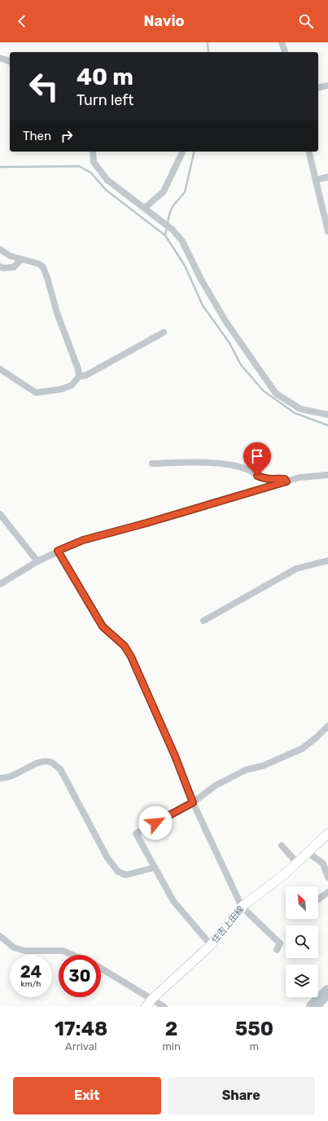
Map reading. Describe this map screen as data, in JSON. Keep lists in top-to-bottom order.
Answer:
{
  "streets": {
    "main road": ["住吉上田線"]
  },
  "north": "top left",
  "page": {
    "header": "Navio",
    "turn": ["40 m", "Turn left"],
    "then": "Then",
    "speed": "24 km/h",
    "limit": "30",
    "eta": [
      "17:48",
      "Arrival",
      "2",
      "min",
      "550",
      "m"
    ],
    "buttons": ["Exit", "Share"]
  }
}
